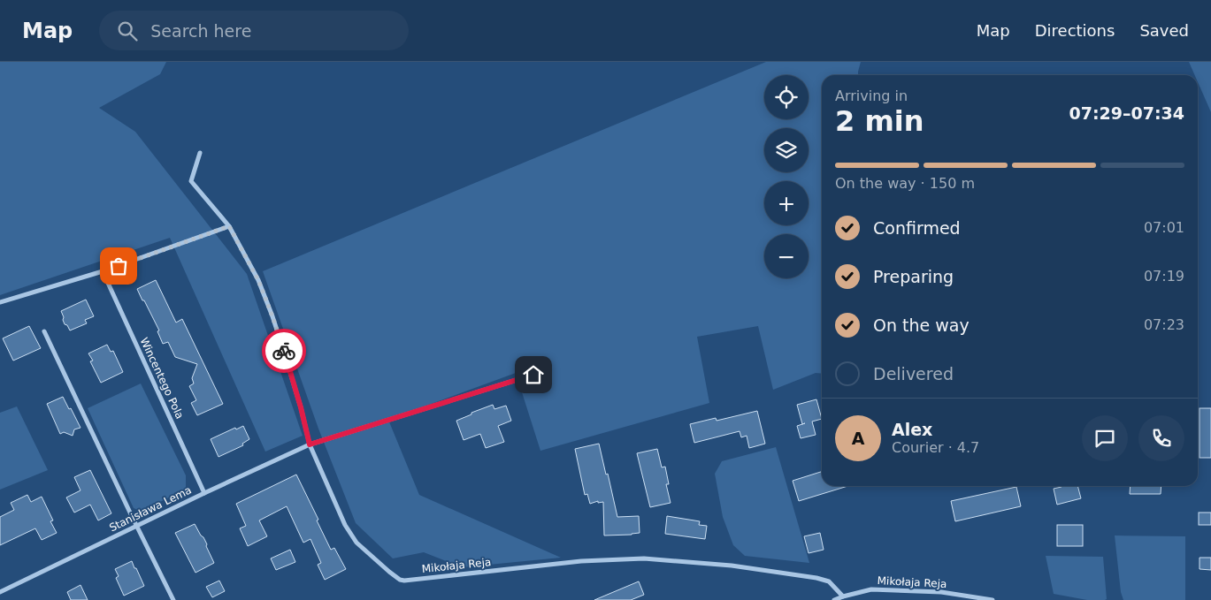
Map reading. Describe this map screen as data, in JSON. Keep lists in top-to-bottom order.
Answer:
{
  "streets": {
    "street": ["Wincentego Pola", "Stanisława Lema", "Mikołaja Reja"]
  },
  "crossings": [
    ["Wincentego Pola", "Stanisława Lema"],
    ["Stanisława Lema", "Mikołaja Reja"]
  ],
  "page": {
    "header": "Map",
    "search": "Search here",
    "nav": ["Map", "Directions", "Saved"],
    "map_buttons": ["+", "−"],
    "heading": ["2 min", "Arriving in", "07:29–07:34"],
    "panel": ["Alex", "Courier · 4.7"],
    "bar": "On the way · 150 m",
    "list": [
      ["Confirmed", "07:01"],
      ["Preparing", "07:19"],
      ["On the way", "07:23"],
      "Delivered"
    ],
    "round": "A"
  }
}
